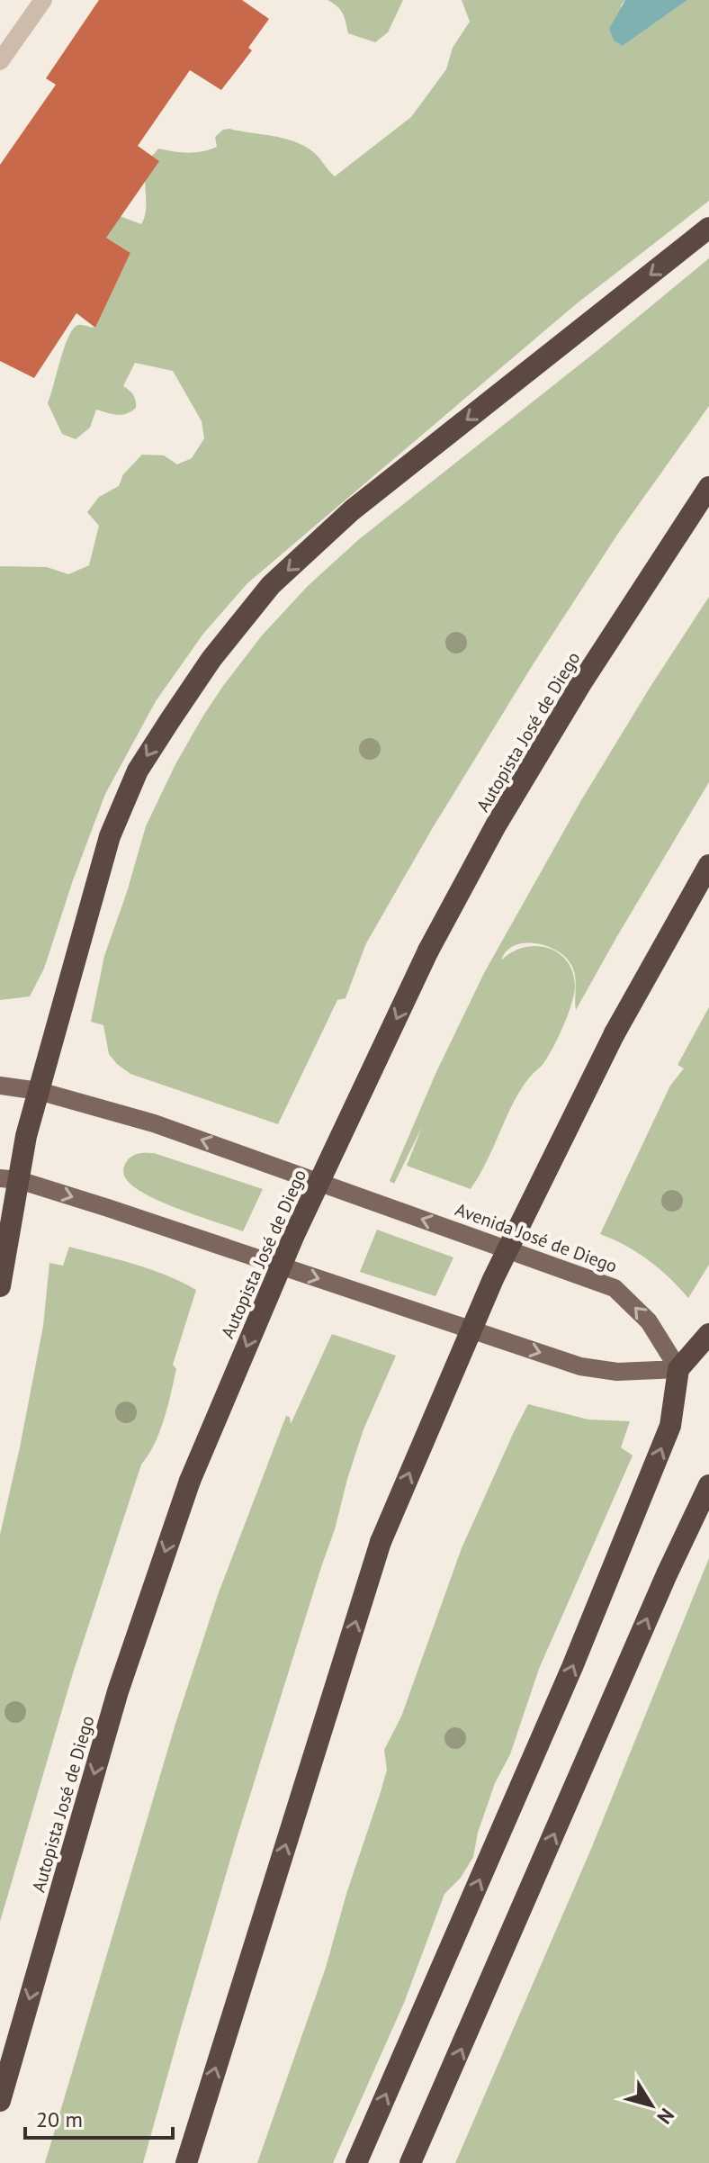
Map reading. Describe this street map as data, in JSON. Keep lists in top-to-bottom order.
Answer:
{
  "streets": {
    "highway": ["Autopista José de Diego"],
    "main road": ["Avenida José de Diego"]
  },
  "one_way": ["Autopista José de Diego"],
  "scale_bar": "20 m",
  "north": "bottom right"
}
